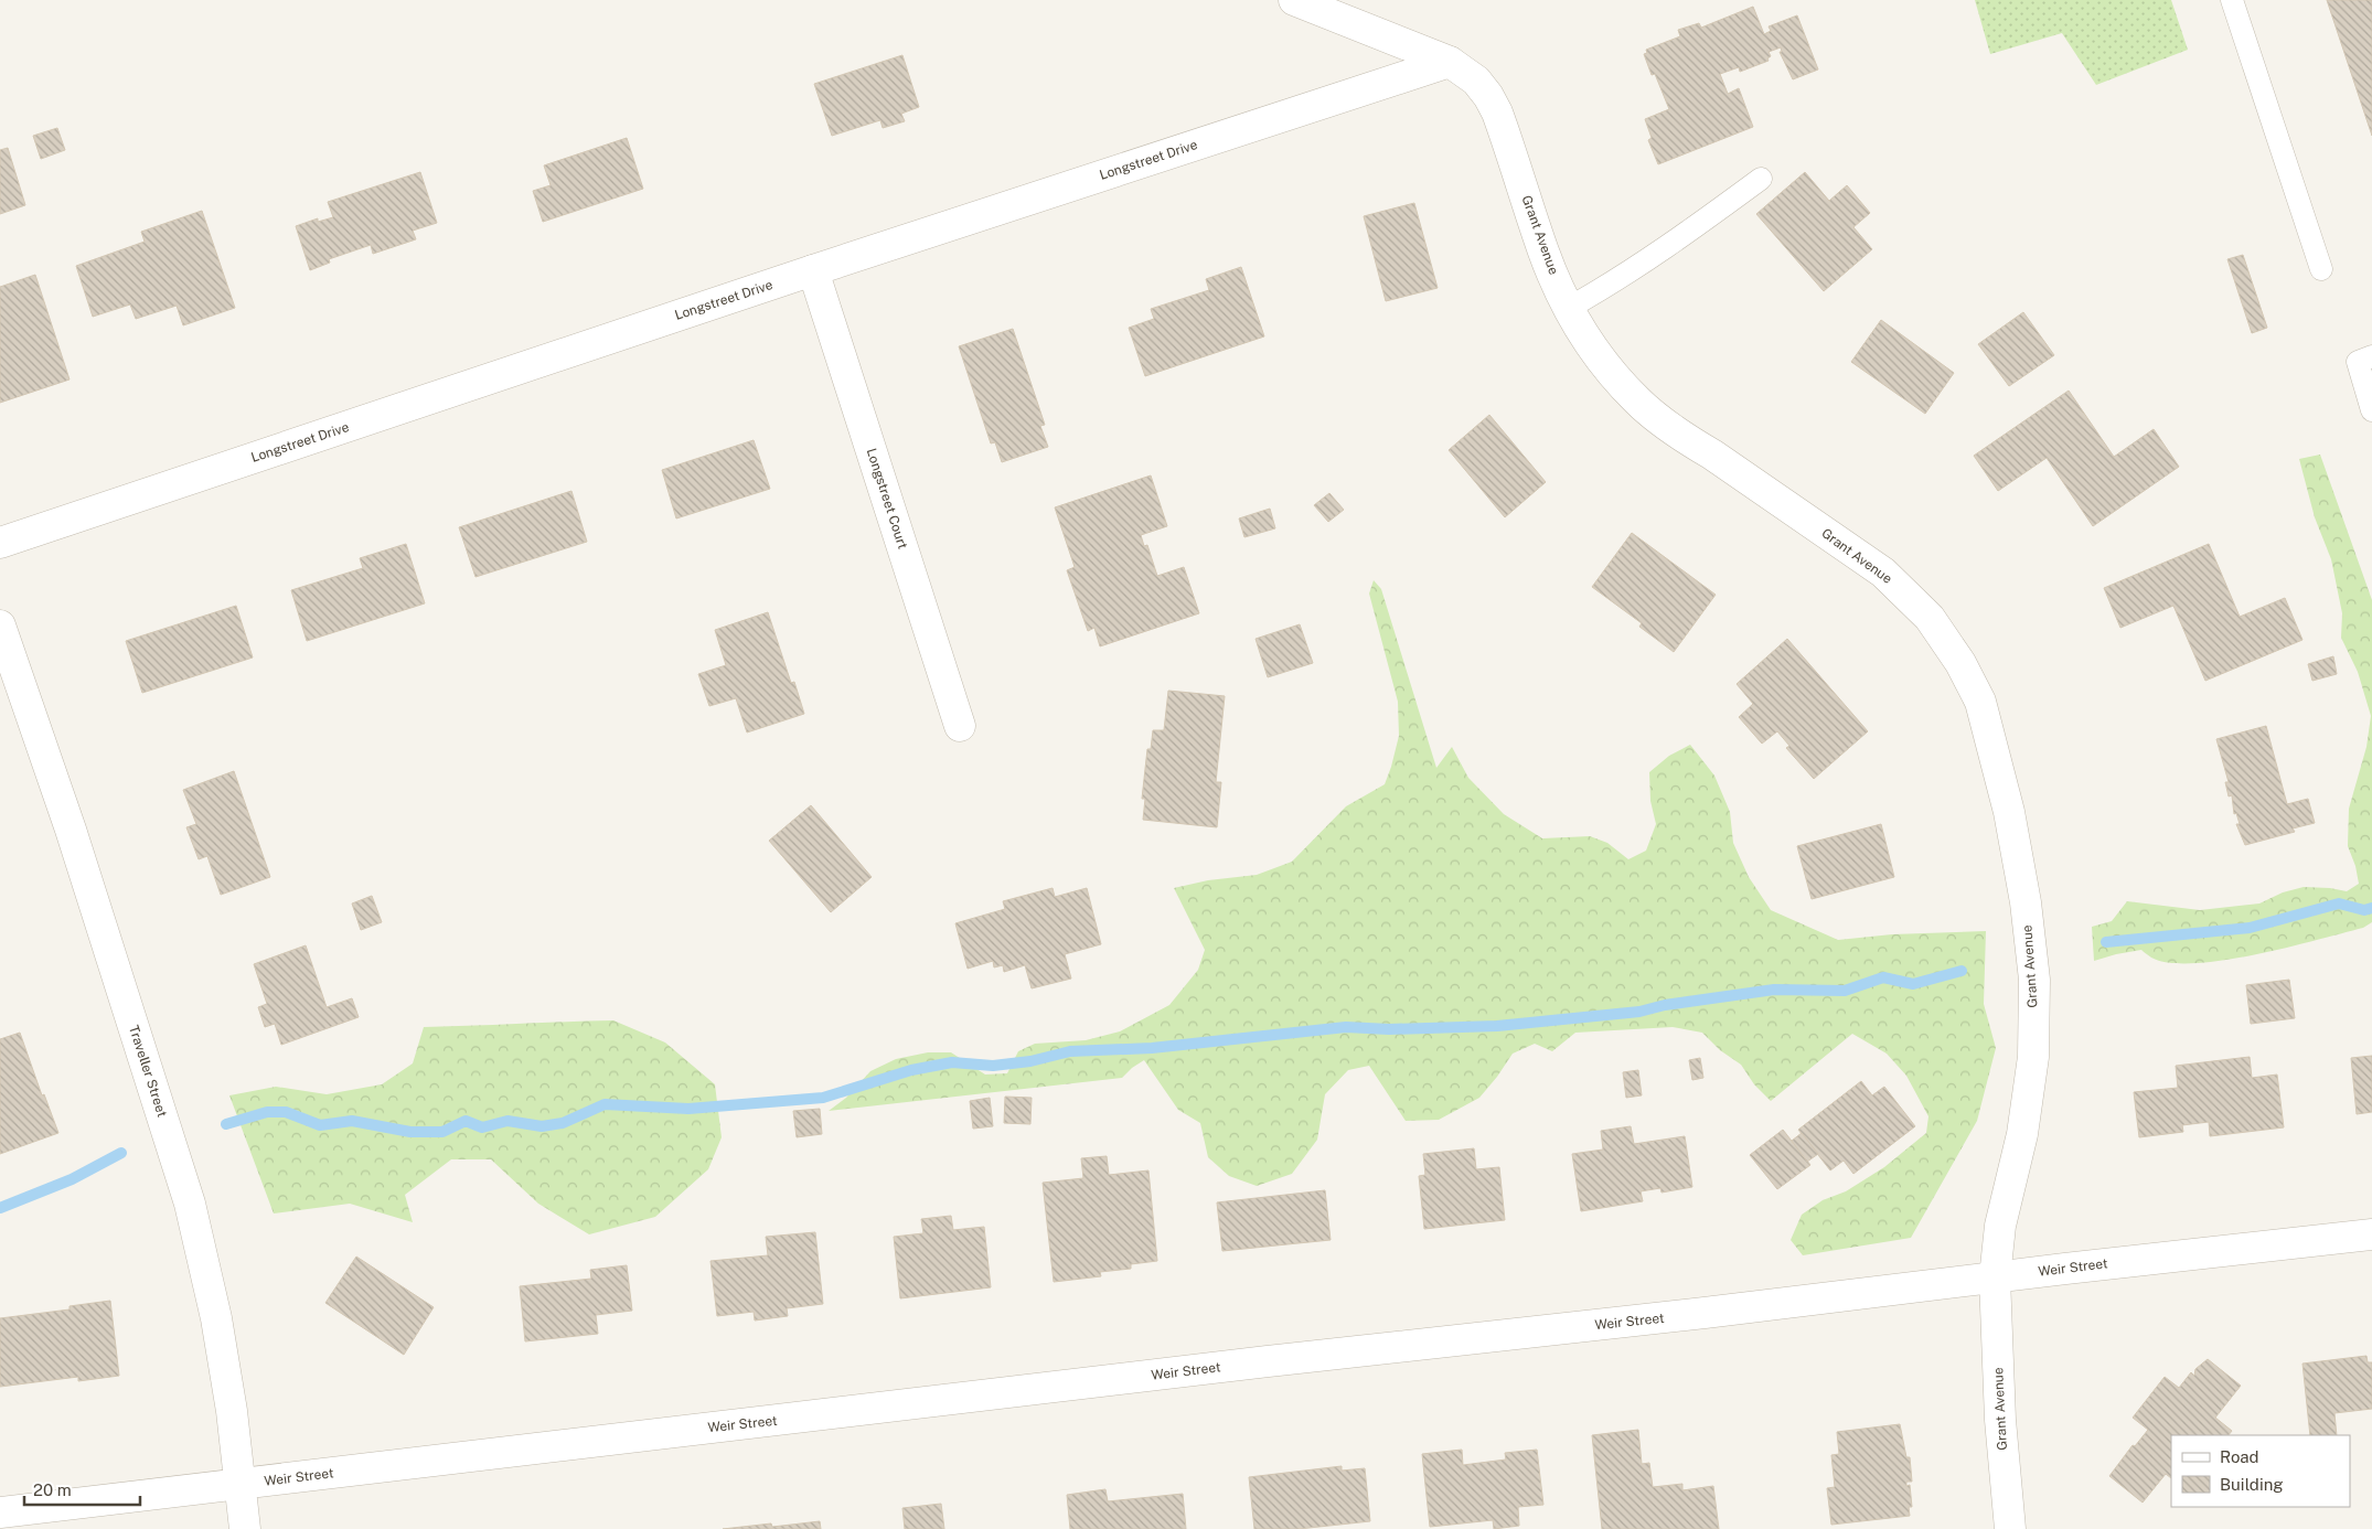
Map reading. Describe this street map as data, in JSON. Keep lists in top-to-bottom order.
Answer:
{
  "streets": {
    "street": [
      "Longstreet Drive",
      "Grant Avenue",
      "Longstreet Court",
      "Traveller Street",
      "Weir Street"
    ]
  },
  "crossings": [
    ["Longstreet Drive", "Grant Avenue"],
    ["Longstreet Drive", "Longstreet Court"],
    ["Grant Avenue", "Weir Street"],
    ["Traveller Street", "Weir Street"]
  ],
  "legend": ["Road", "Building"],
  "scale_bar": "20 m"
}
